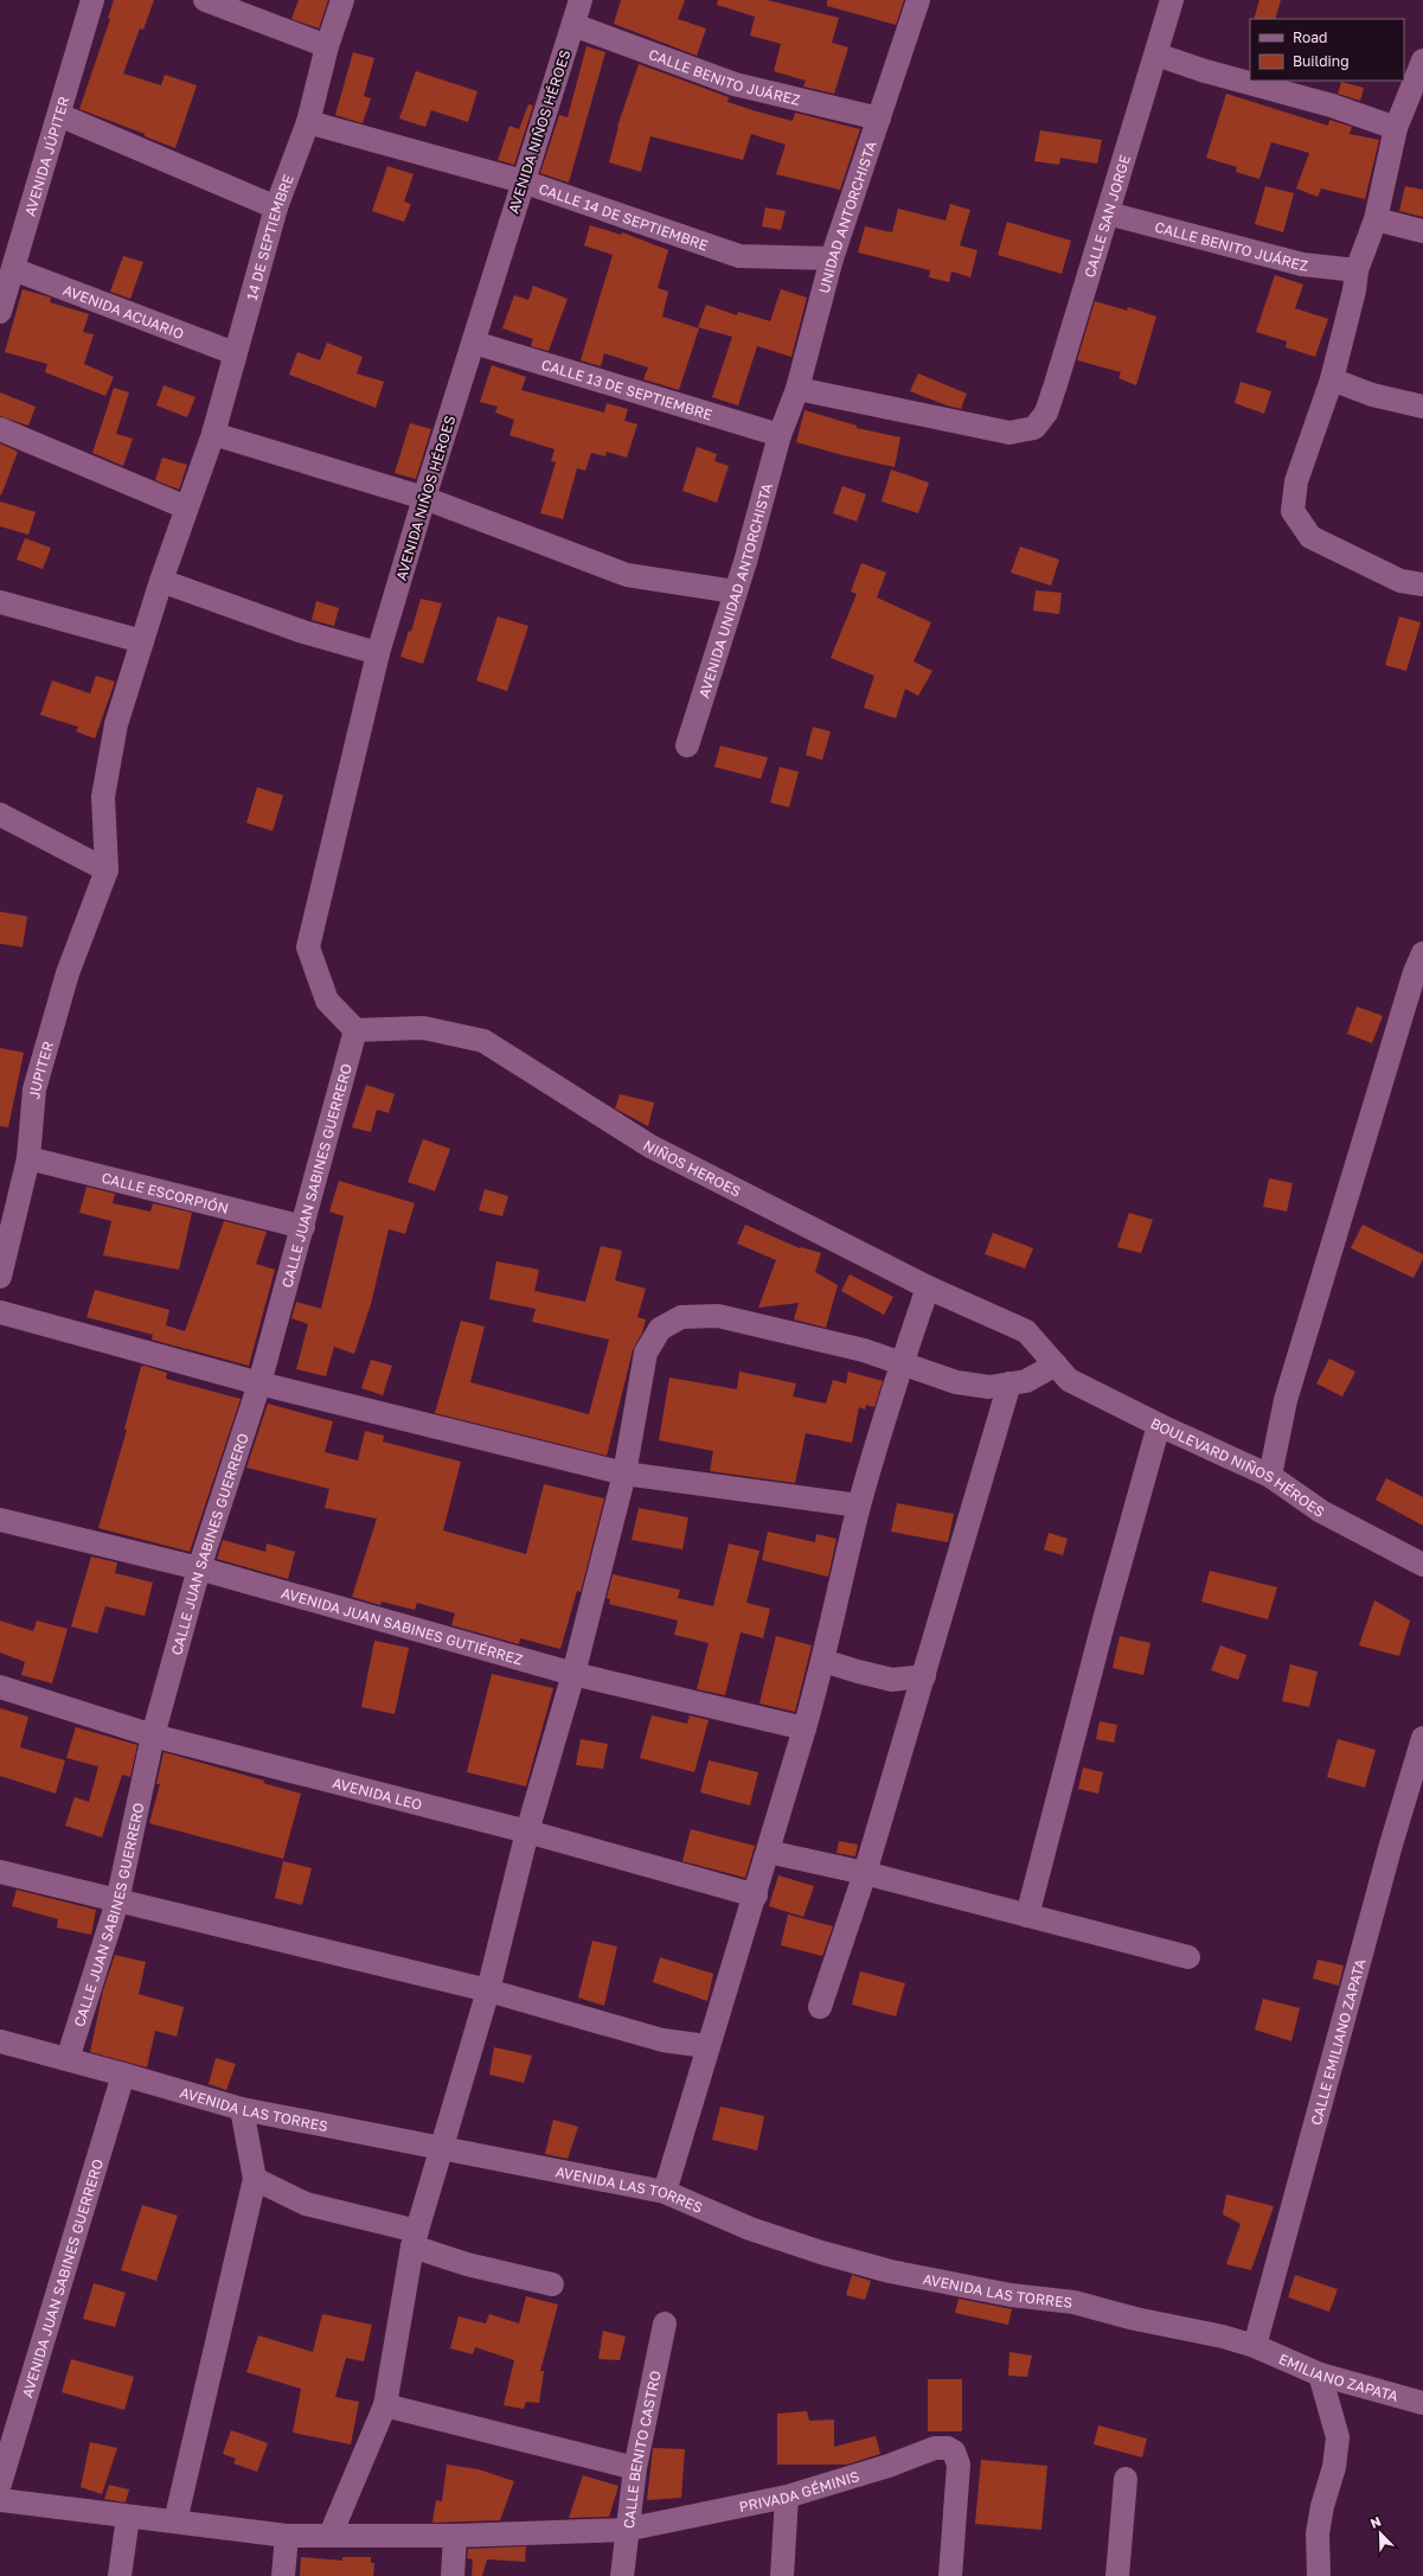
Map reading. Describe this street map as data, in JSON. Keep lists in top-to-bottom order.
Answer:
{
  "streets": {
    "street": [
      "CALLE BENITO JUÁREZ",
      "AVENIDA NIÑOS HÉROES",
      "AVENIDA JÚPITER",
      "CALLE 14 DE SEPTIEMBRE",
      "CALLE SAN JORGE",
      "UNIDAD ANTORCHISTA",
      "14 DE SEPTIEMBRE",
      "AVENIDA ACUARIO",
      "CALLE 13 DE SEPTIEMBRE",
      "AVENIDA UNIDAD ANTORCHISTA",
      "JUPITER",
      "NIÑOS HEROES",
      "CALLE JUAN SABINES GUERRERO",
      "CALLE ESCORPIÓN",
      "BOULEVARD NIÑOS HÉROES",
      "AVENIDA JUAN SABINES GUTIÉRREZ",
      "AVENIDA LEO",
      "CALLE EMILIANO ZAPATA",
      "AVENIDA LAS TORRES",
      "AVENIDA JUAN SABINES GUERRERO",
      "EMILIANO ZAPATA",
      "CALLE BENITO CASTRO",
      "PRIVADA GÉMINIS"
    ]
  },
  "crossings": [
    ["CALLE BENITO JUÁREZ", "AVENIDA NIÑOS HÉROES"],
    ["CALLE BENITO JUÁREZ", "CALLE SAN JORGE"],
    ["CALLE BENITO JUÁREZ", "UNIDAD ANTORCHISTA"],
    ["AVENIDA NIÑOS HÉROES", "CALLE 14 DE SEPTIEMBRE"],
    ["AVENIDA NIÑOS HÉROES", "CALLE 13 DE SEPTIEMBRE"],
    ["AVENIDA NIÑOS HÉROES", "NIÑOS HEROES"],
    ["AVENIDA NIÑOS HÉROES", "CALLE JUAN SABINES GUERRERO"],
    ["AVENIDA JÚPITER", "AVENIDA ACUARIO"],
    ["CALLE 14 DE SEPTIEMBRE", "UNIDAD ANTORCHISTA"],
    ["CALLE 14 DE SEPTIEMBRE", "14 DE SEPTIEMBRE"],
    ["CALLE SAN JORGE", "UNIDAD ANTORCHISTA"],
    ["UNIDAD ANTORCHISTA", "CALLE 13 DE SEPTIEMBRE"],
    ["UNIDAD ANTORCHISTA", "AVENIDA UNIDAD ANTORCHISTA"],
    ["14 DE SEPTIEMBRE", "AVENIDA ACUARIO"],
    ["14 DE SEPTIEMBRE", "JUPITER"],
    ["CALLE 13 DE SEPTIEMBRE", "AVENIDA UNIDAD ANTORCHISTA"],
    ["JUPITER", "CALLE ESCORPIÓN"],
    ["NIÑOS HEROES", "CALLE JUAN SABINES GUERRERO"],
    ["NIÑOS HEROES", "BOULEVARD NIÑOS HÉROES"],
    ["CALLE JUAN SABINES GUERRERO", "CALLE ESCORPIÓN"],
    ["CALLE JUAN SABINES GUERRERO", "AVENIDA JUAN SABINES GUTIÉRREZ"],
    ["CALLE JUAN SABINES GUERRERO", "AVENIDA LEO"],
    ["CALLE JUAN SABINES GUERRERO", "AVENIDA LAS TORRES"],
    ["CALLE EMILIANO ZAPATA", "AVENIDA LAS TORRES"],
    ["CALLE EMILIANO ZAPATA", "EMILIANO ZAPATA"],
    ["AVENIDA LAS TORRES", "AVENIDA JUAN SABINES GUERRERO"],
    ["AVENIDA LAS TORRES", "EMILIANO ZAPATA"],
    ["CALLE BENITO CASTRO", "PRIVADA GÉMINIS"]
  ],
  "legend": ["Road", "Building"],
  "north": "top left"
}
